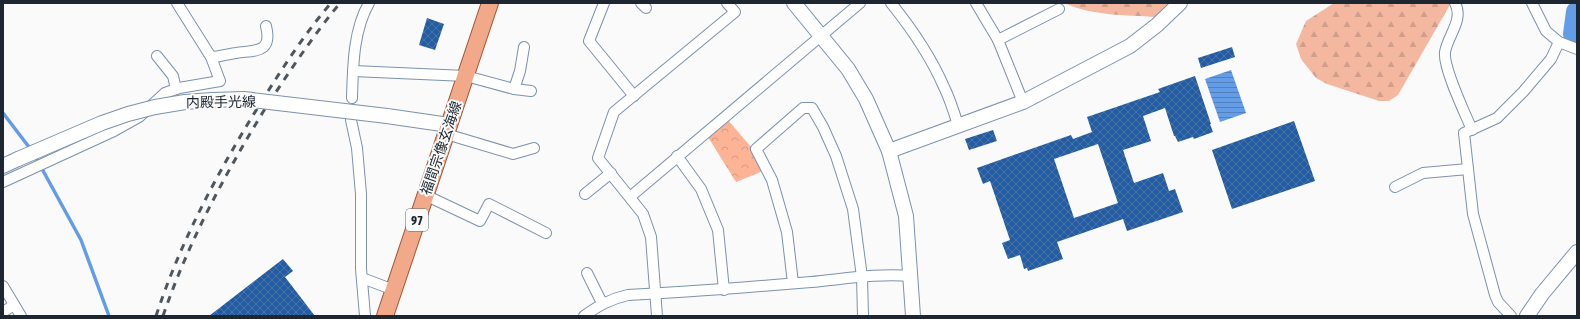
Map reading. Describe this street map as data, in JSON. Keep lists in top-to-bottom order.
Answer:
{
  "streets": {
    "main road": ["福間宗像玄海線", "97"],
    "street": ["内殿手光線"]
  },
  "crossings": [
    ["内殿手光線", "福間宗像玄海線"]
  ]
}
